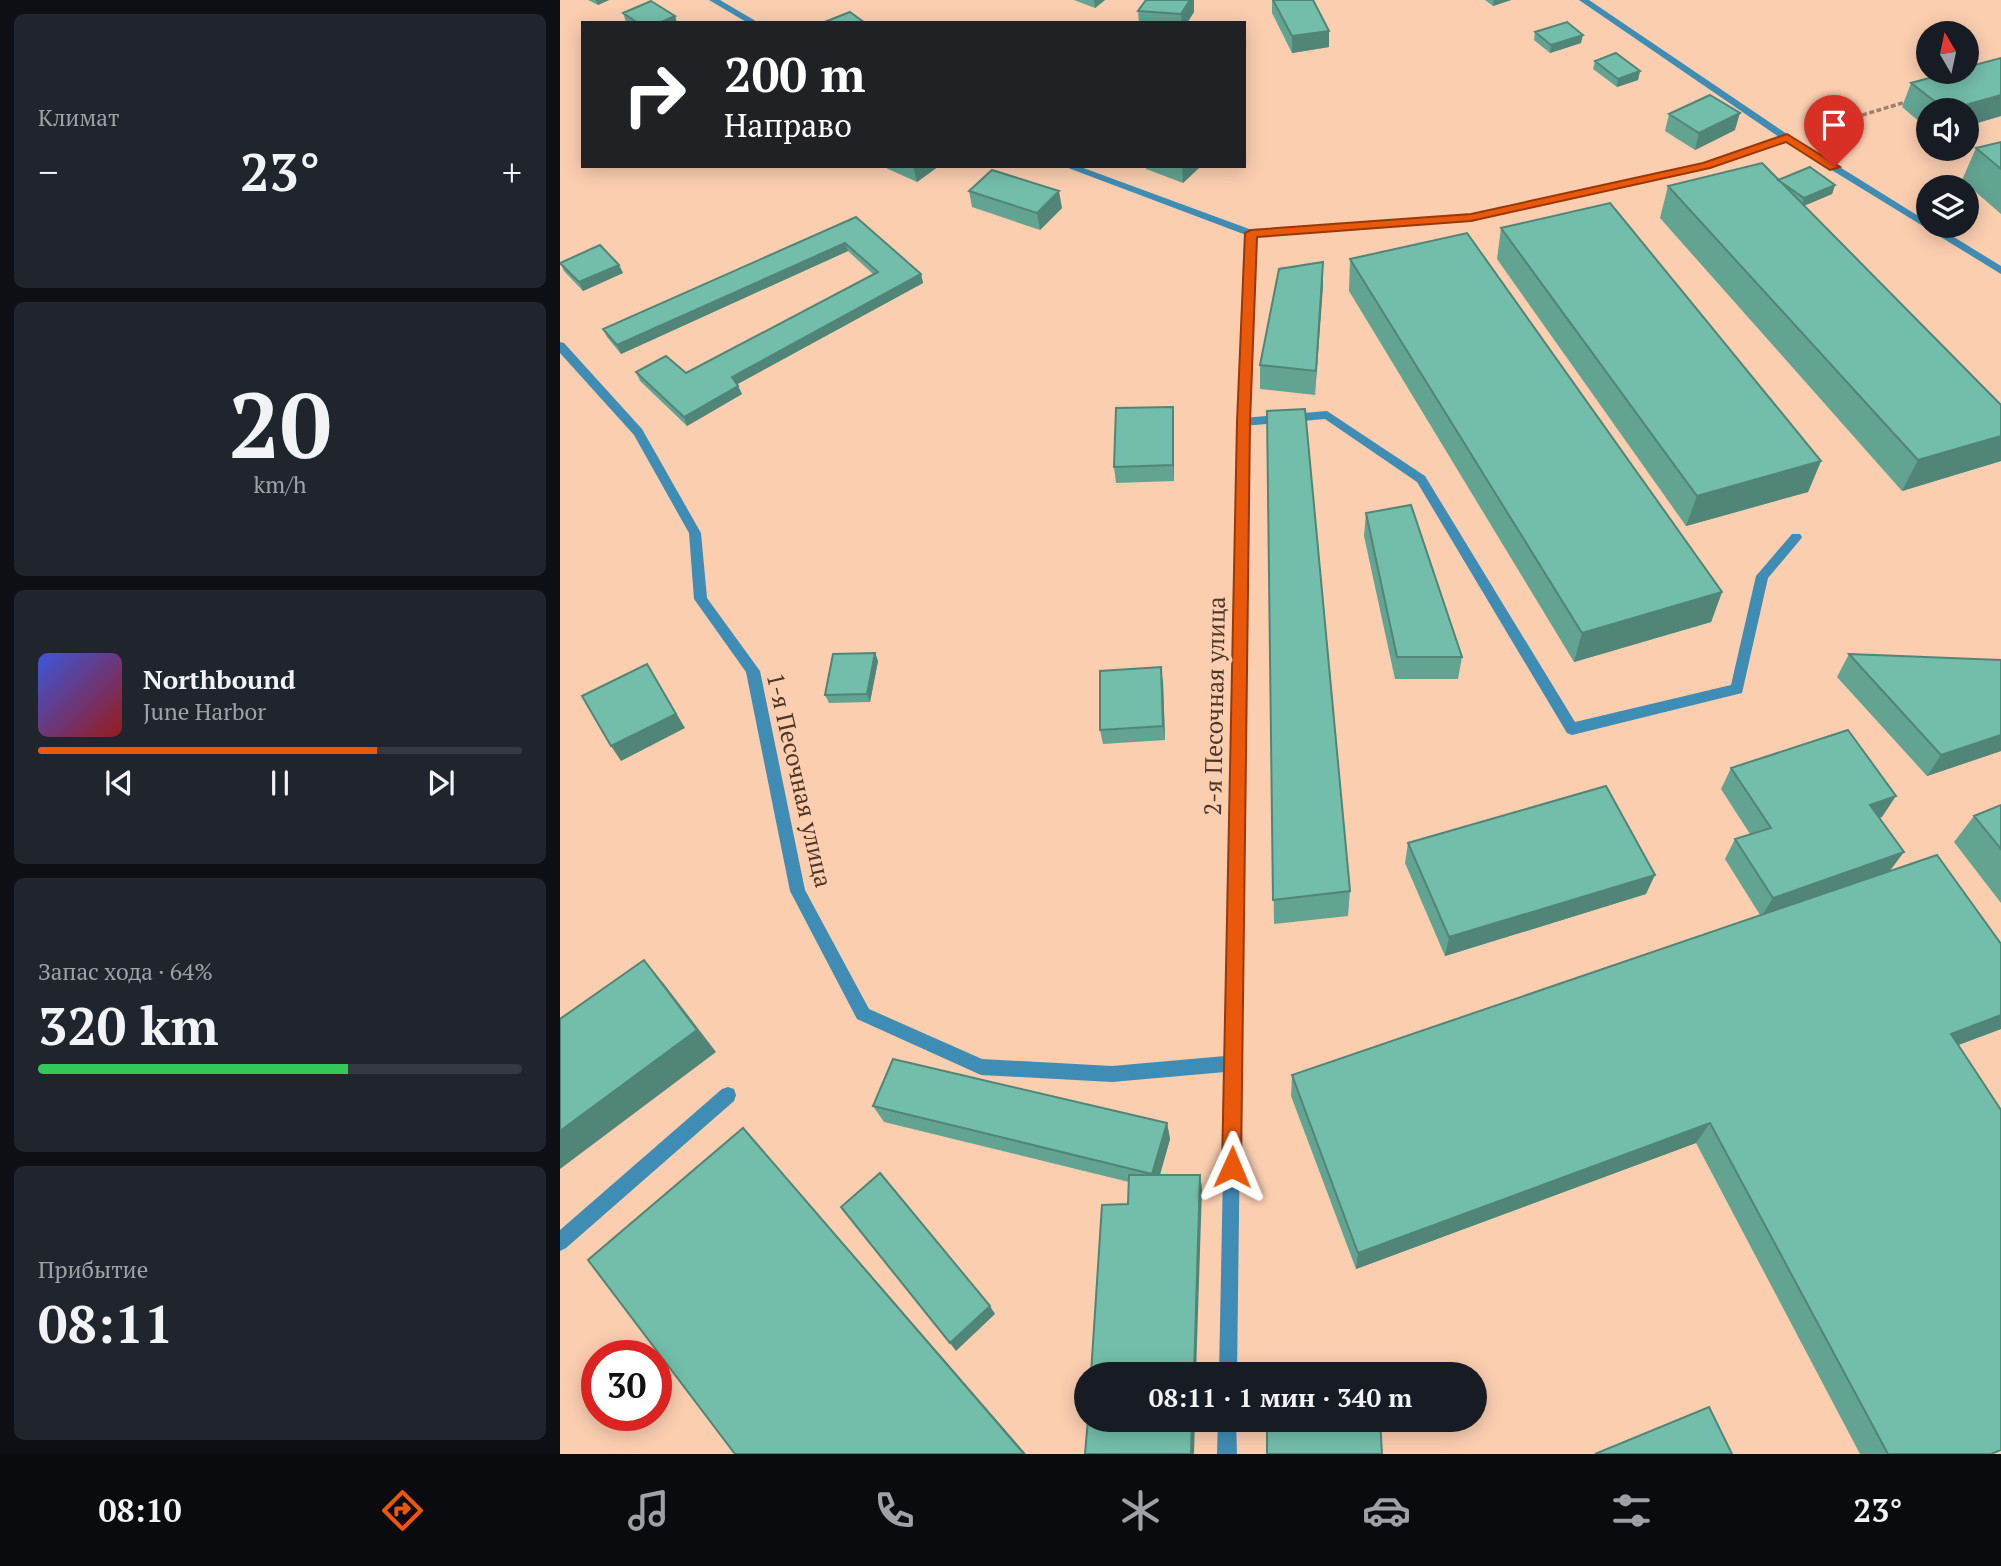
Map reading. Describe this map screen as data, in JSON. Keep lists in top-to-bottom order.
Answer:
{
  "streets": {
    "street": ["2-я Песочная улица", "1-я Песочная улица"]
  },
  "crossings": [
    ["2-я Песочная улица", "1-я Песочная улица"]
  ],
  "north": "top",
  "page": {
    "tile": [
      "Климат",
      ["20", "km/h"],
      ["Запас хода · 64%", "320 km"],
      ["Прибытие", "08:11"]
    ],
    "turn": ["200 m", "Направо"],
    "heat": ["−", "23°", "+"],
    "song": ["Northbound", "June Harbor"],
    "limit": "30",
    "trip": "08:11 · 1 мин · 340 m",
    "tabs": ["08:10", "23°"]
  }
}
